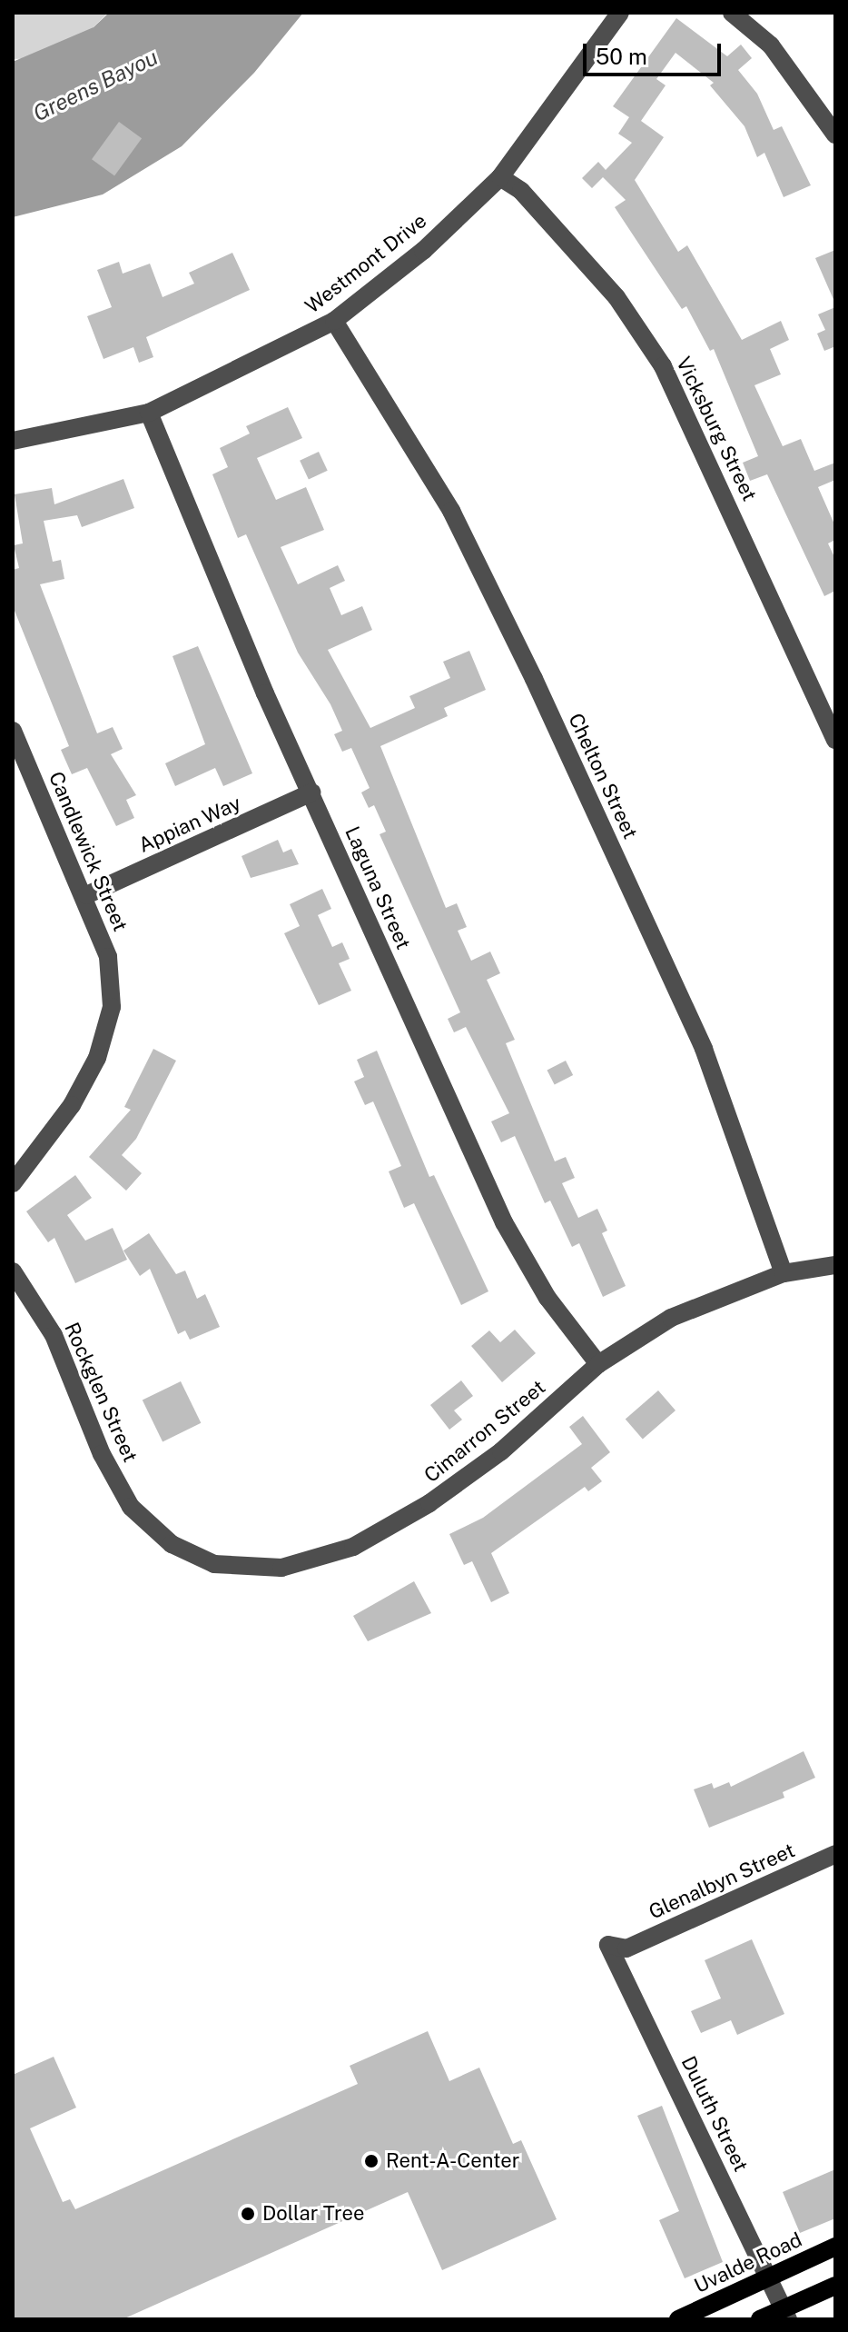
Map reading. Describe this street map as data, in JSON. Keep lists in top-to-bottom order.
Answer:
{
  "streets": {
    "main road": ["Uvalde Road"],
    "street": [
      "Westmont Drive",
      "Vicksburg Street",
      "Chelton Street",
      "Appian Way",
      "Candlewick Street",
      "Laguna Street",
      "Rockglen Street",
      "Cimarron Street",
      "Glenalbyn Street",
      "Duluth Street"
    ]
  },
  "crossings": [
    ["Westmont Drive", "Vicksburg Street"],
    ["Westmont Drive", "Chelton Street"],
    ["Westmont Drive", "Laguna Street"],
    ["Chelton Street", "Cimarron Street"],
    ["Appian Way", "Candlewick Street"],
    ["Appian Way", "Laguna Street"],
    ["Laguna Street", "Cimarron Street"],
    ["Rockglen Street", "Cimarron Street"],
    ["Glenalbyn Street", "Duluth Street"],
    ["Duluth Street", "Uvalde Road"]
  ],
  "water": ["Greens Bayou"],
  "places": ["Rent-A-Center", "Dollar Tree"],
  "scale_bar": "50 m"
}
